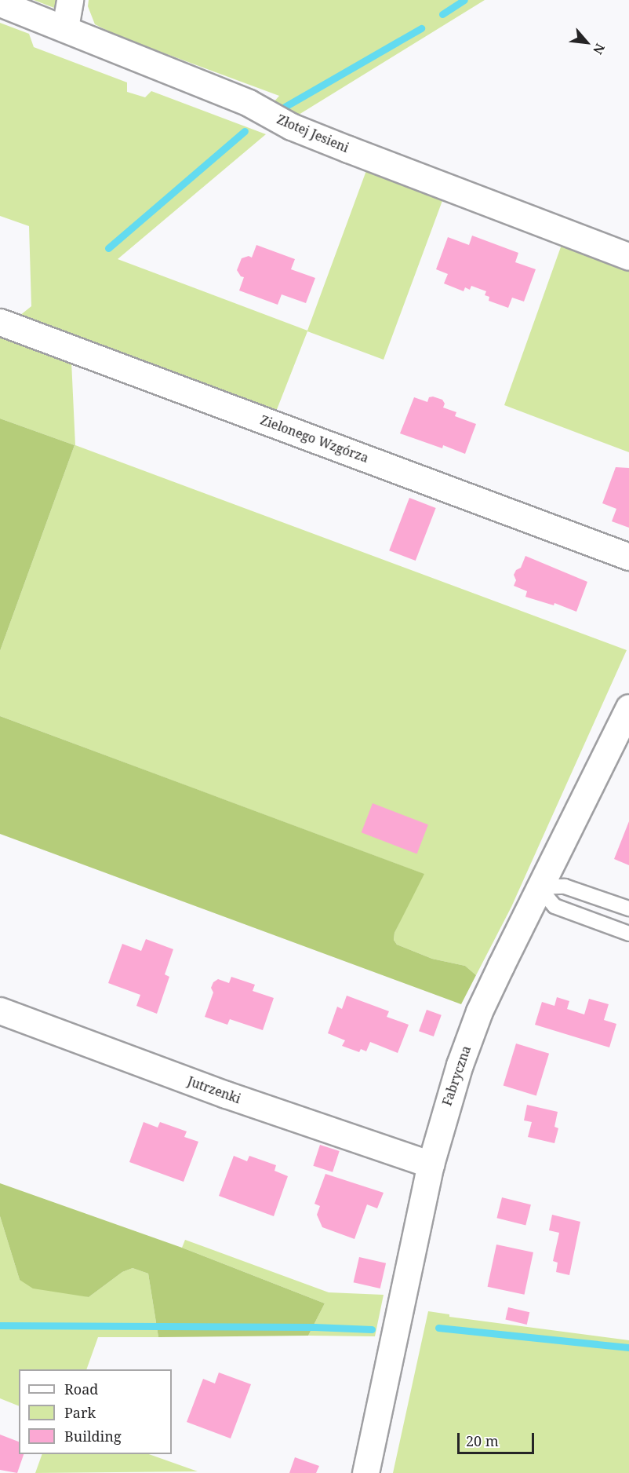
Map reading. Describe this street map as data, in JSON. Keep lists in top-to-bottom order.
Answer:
{
  "streets": {
    "street": [
      "Złotej Jesieni",
      "Zielonego Wzgórza",
      "Fabryczna",
      "Jutrzenki"
    ]
  },
  "crossings": [
    ["Fabryczna", "Jutrzenki"]
  ],
  "legend": ["Road", "Park", "Building"],
  "scale_bar": "20 m",
  "north": "bottom right"
}
